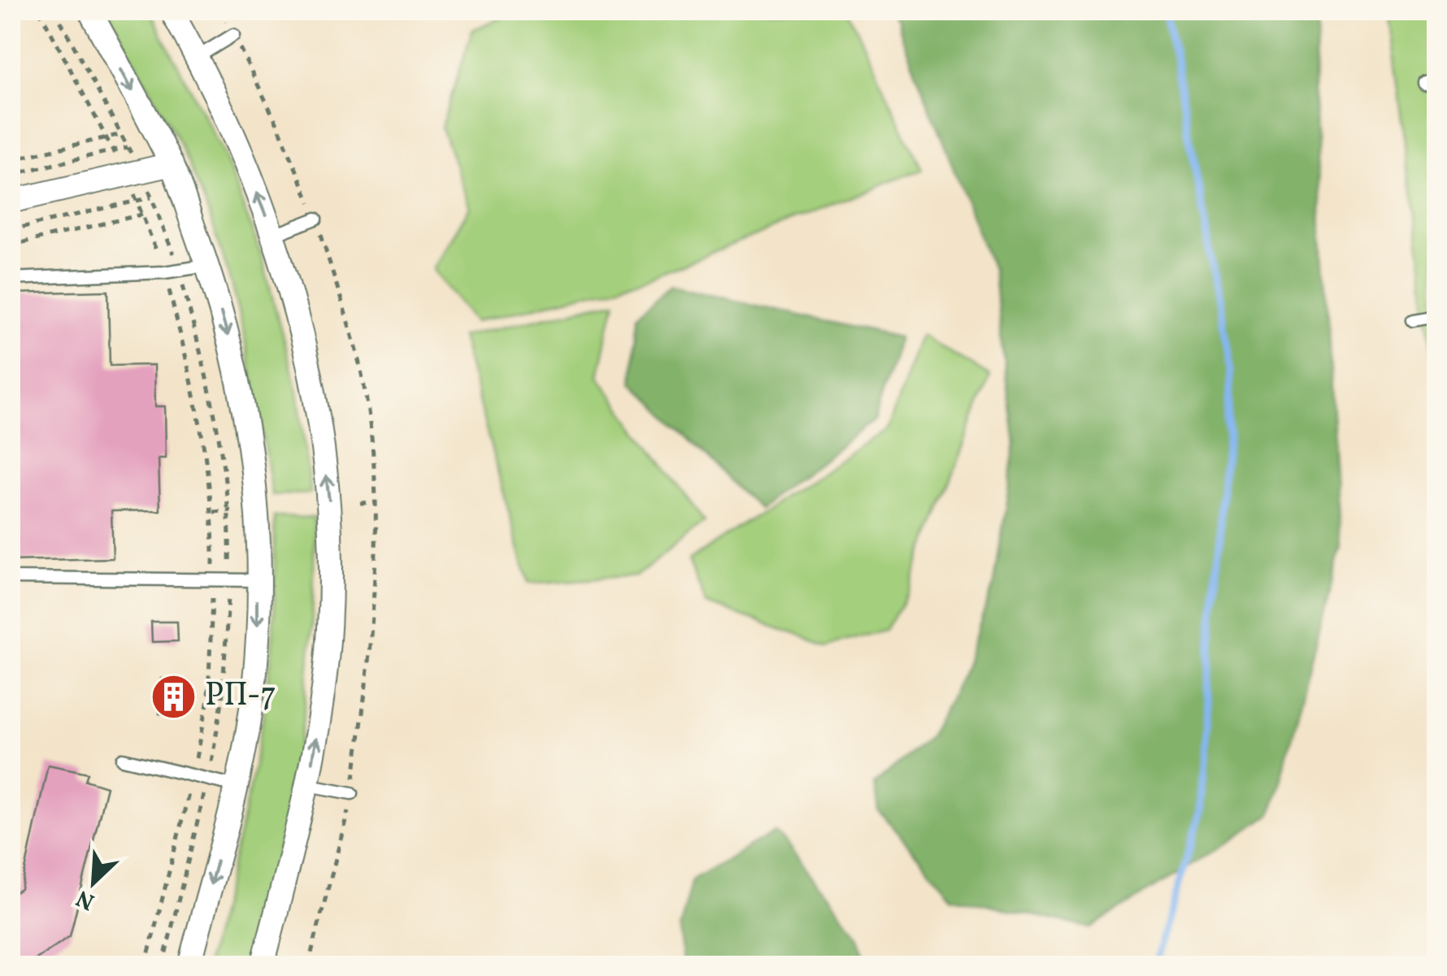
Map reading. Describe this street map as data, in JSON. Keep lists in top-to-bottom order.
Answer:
{
  "places": {
    "building": ["РП-7"]
  },
  "north": "bottom left"
}
